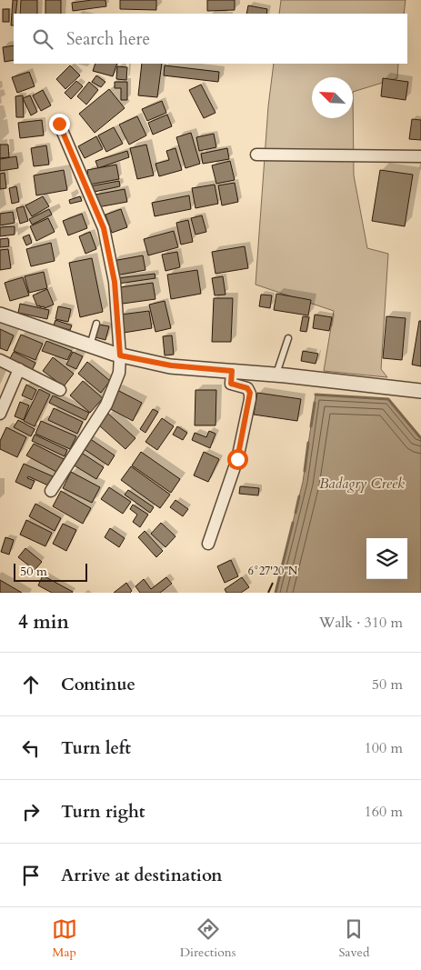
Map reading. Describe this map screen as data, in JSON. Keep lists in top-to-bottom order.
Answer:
{
  "water": ["Badagry Creek"],
  "scale_bar": "50 m",
  "north": "top left",
  "page": {
    "search": "Search here",
    "scale": "50 m",
    "heading": ["4 min", "Walk · 310 m"],
    "list": [
      ["Continue", "50 m"],
      ["Turn left", "100 m"],
      ["Turn right", "160 m"],
      "Arrive at destination"
    ],
    "nav": ["Map", "Directions", "Saved"]
  },
  "coordinates": ["6°27'20\"N"]
}
